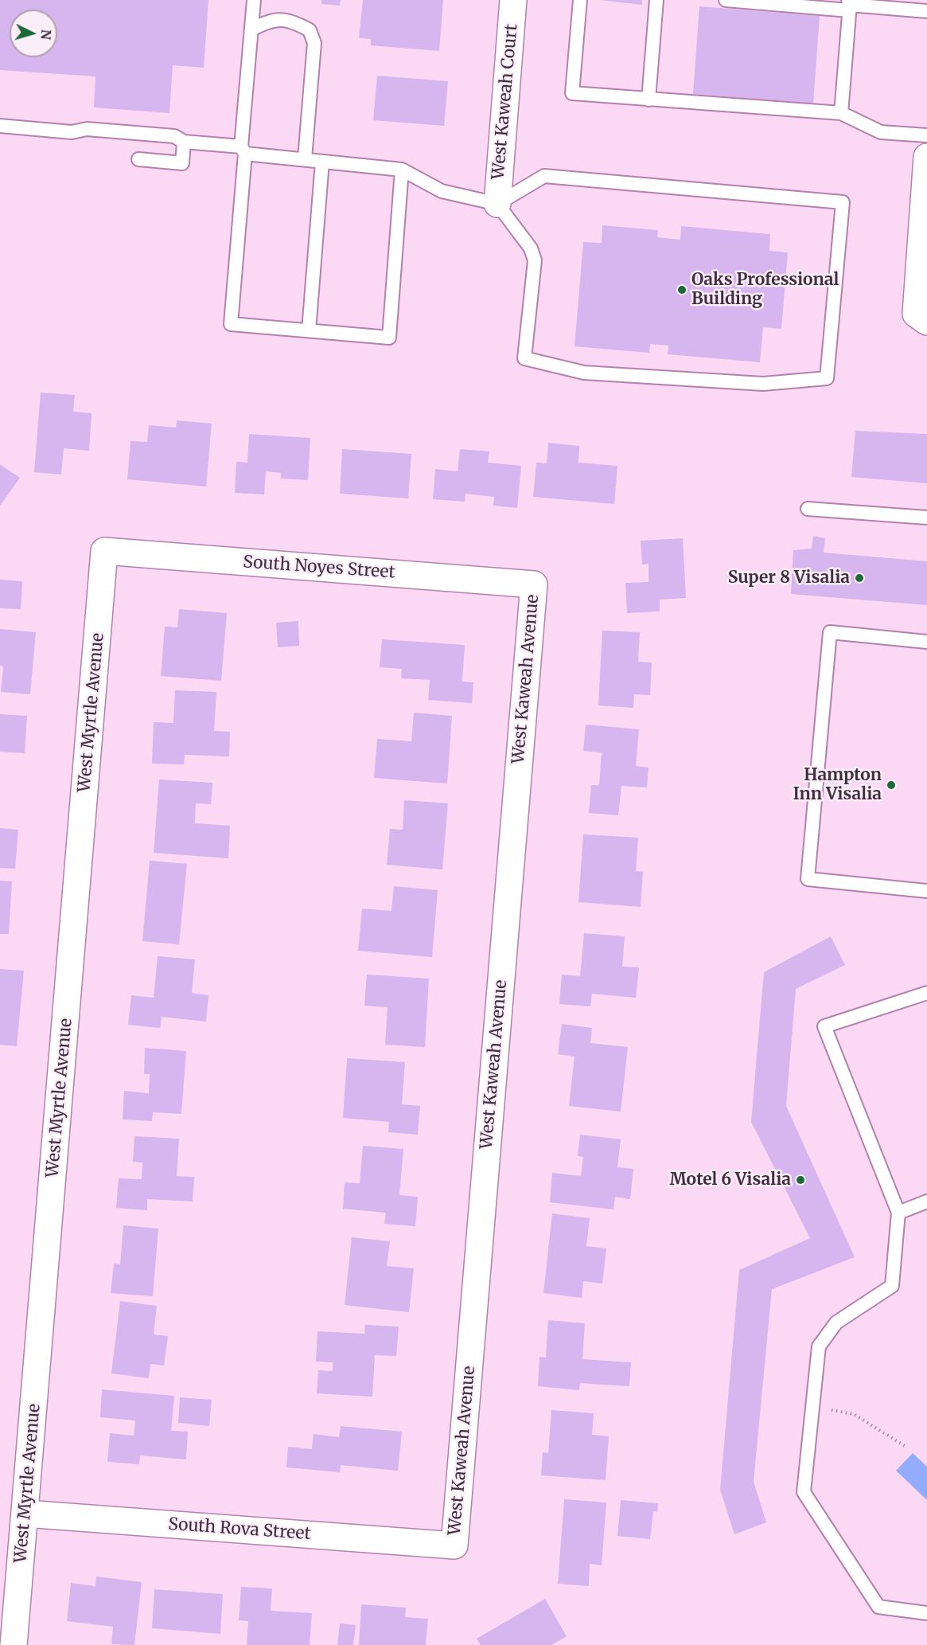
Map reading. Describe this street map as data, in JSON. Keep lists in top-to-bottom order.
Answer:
{
  "streets": {
    "street": [
      "West Kaweah Court",
      "South Noyes Street",
      "West Kaweah Avenue",
      "West Myrtle Avenue",
      "South Rova Street"
    ]
  },
  "crossings": [
    ["South Noyes Street", "West Kaweah Avenue"],
    ["South Noyes Street", "West Myrtle Avenue"],
    ["West Kaweah Avenue", "South Rova Street"],
    ["West Myrtle Avenue", "South Rova Street"]
  ],
  "places": [
    "Oaks Professional Building",
    "Super 8 Visalia",
    "Hampton Inn Visalia",
    "Motel 6 Visalia"
  ],
  "north": "right"
}
